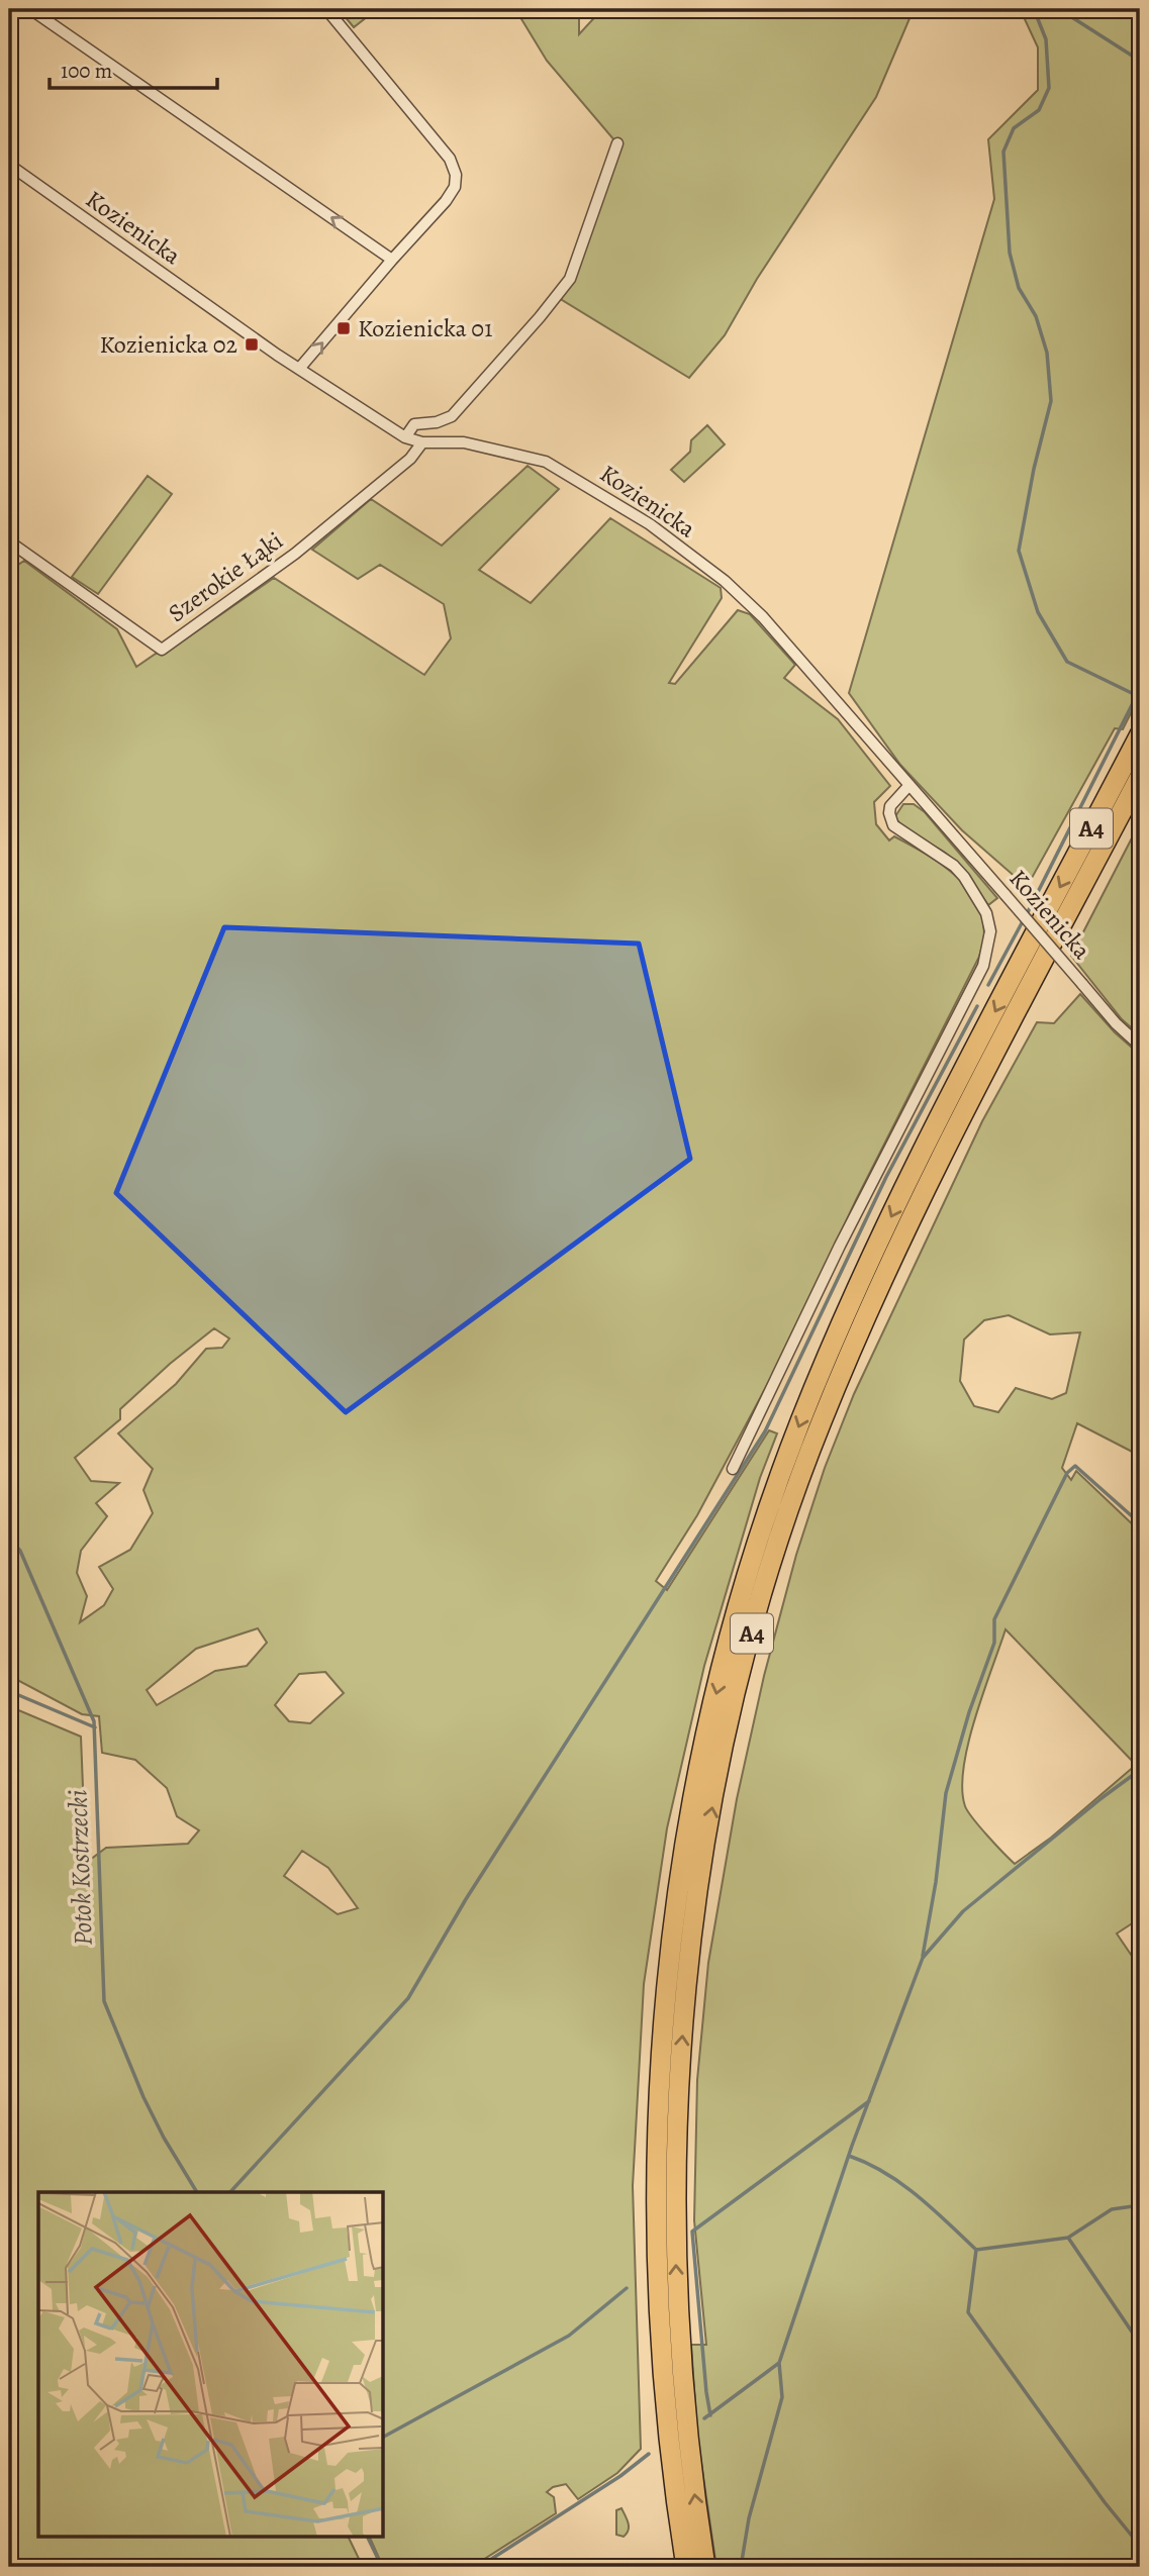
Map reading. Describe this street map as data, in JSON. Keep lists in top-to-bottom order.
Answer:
{
  "streets": {
    "highway": ["A4"],
    "street": ["Kozienicka", "Szerokie Łąki"]
  },
  "crossings": [
    ["Kozienicka", "Szerokie Łąki"]
  ],
  "water": ["Potok Kostrzecki"],
  "places": {
    "transit": ["Kozienicka 01", "Kozienicka 02"]
  },
  "scale_bar": "100 m"
}
